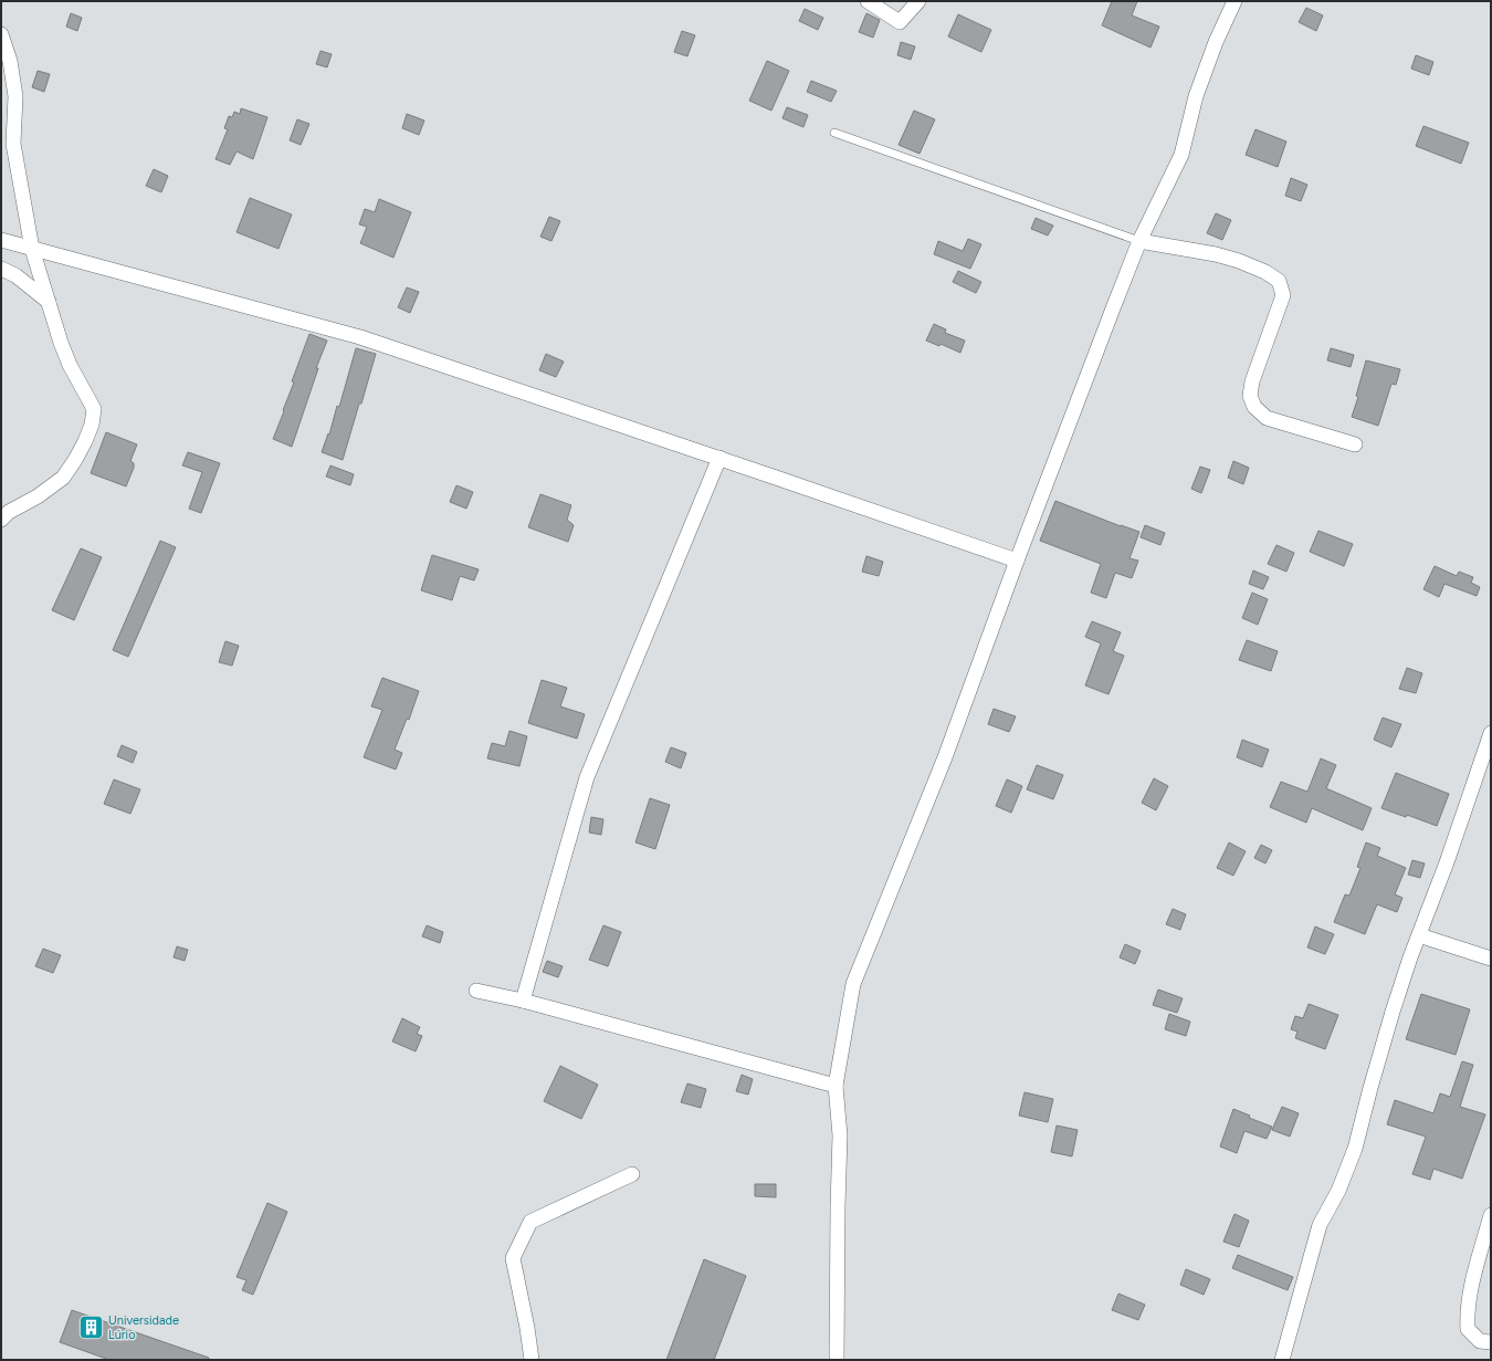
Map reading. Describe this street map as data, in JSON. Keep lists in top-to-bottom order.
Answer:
{
  "places": {
    "building": ["Universidade Lúrio"]
  }
}
